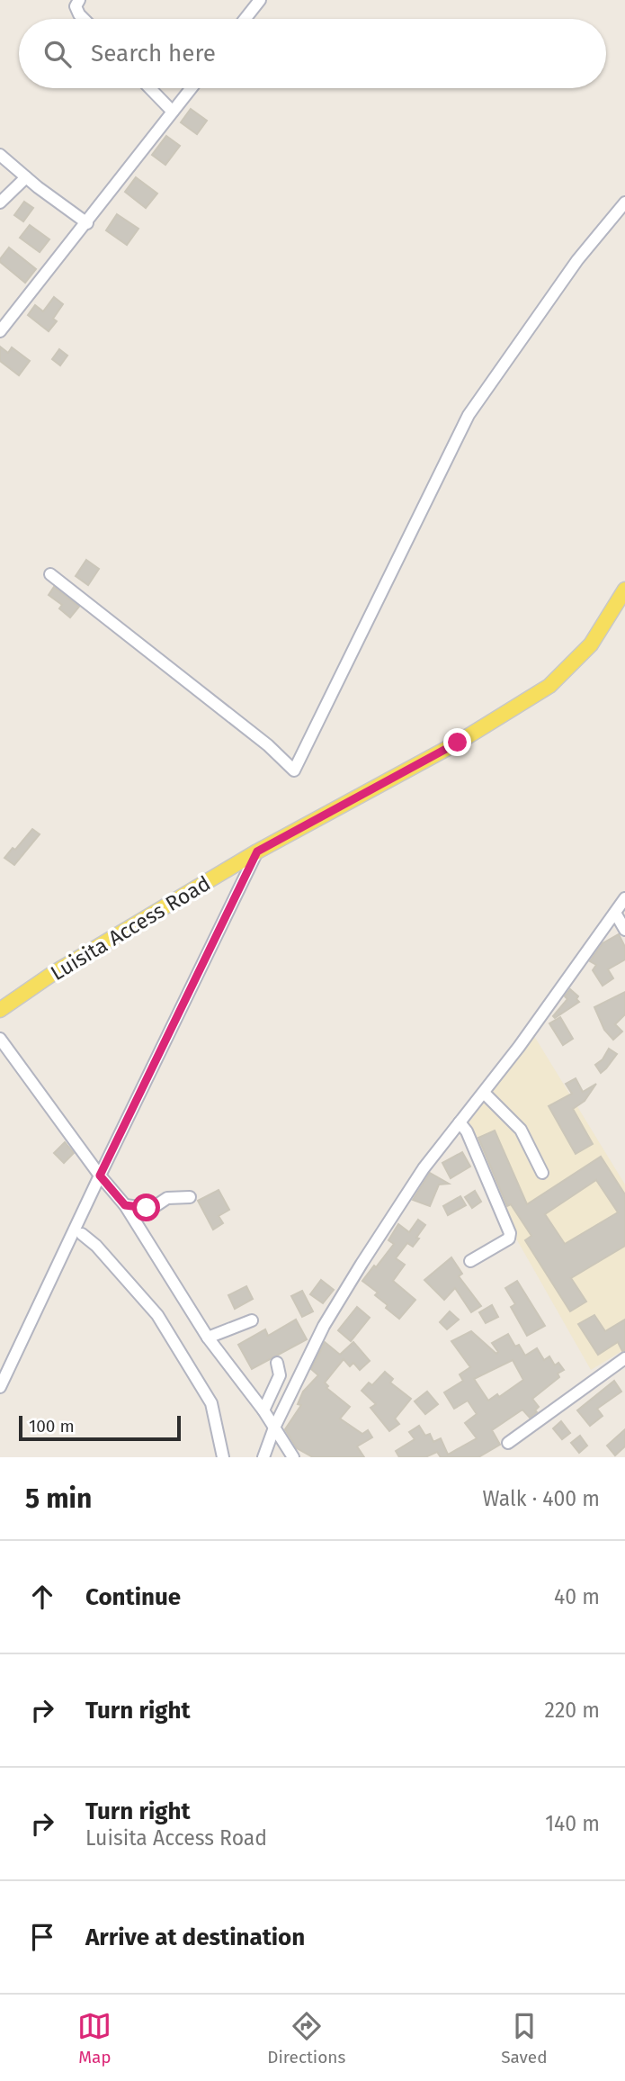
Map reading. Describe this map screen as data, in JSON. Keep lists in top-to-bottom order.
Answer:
{
  "streets": {
    "main road": ["Luisita Access Road"]
  },
  "scale_bar": "100 m",
  "page": {
    "search": "Search here",
    "scale": "100 m",
    "heading": ["5 min", "Walk · 400 m"],
    "list": [
      ["Continue", "40 m"],
      ["Turn right", "220 m"],
      ["Turn right", "Luisita Access Road", "140 m"],
      "Arrive at destination"
    ],
    "nav": ["Map", "Directions", "Saved"]
  }
}
